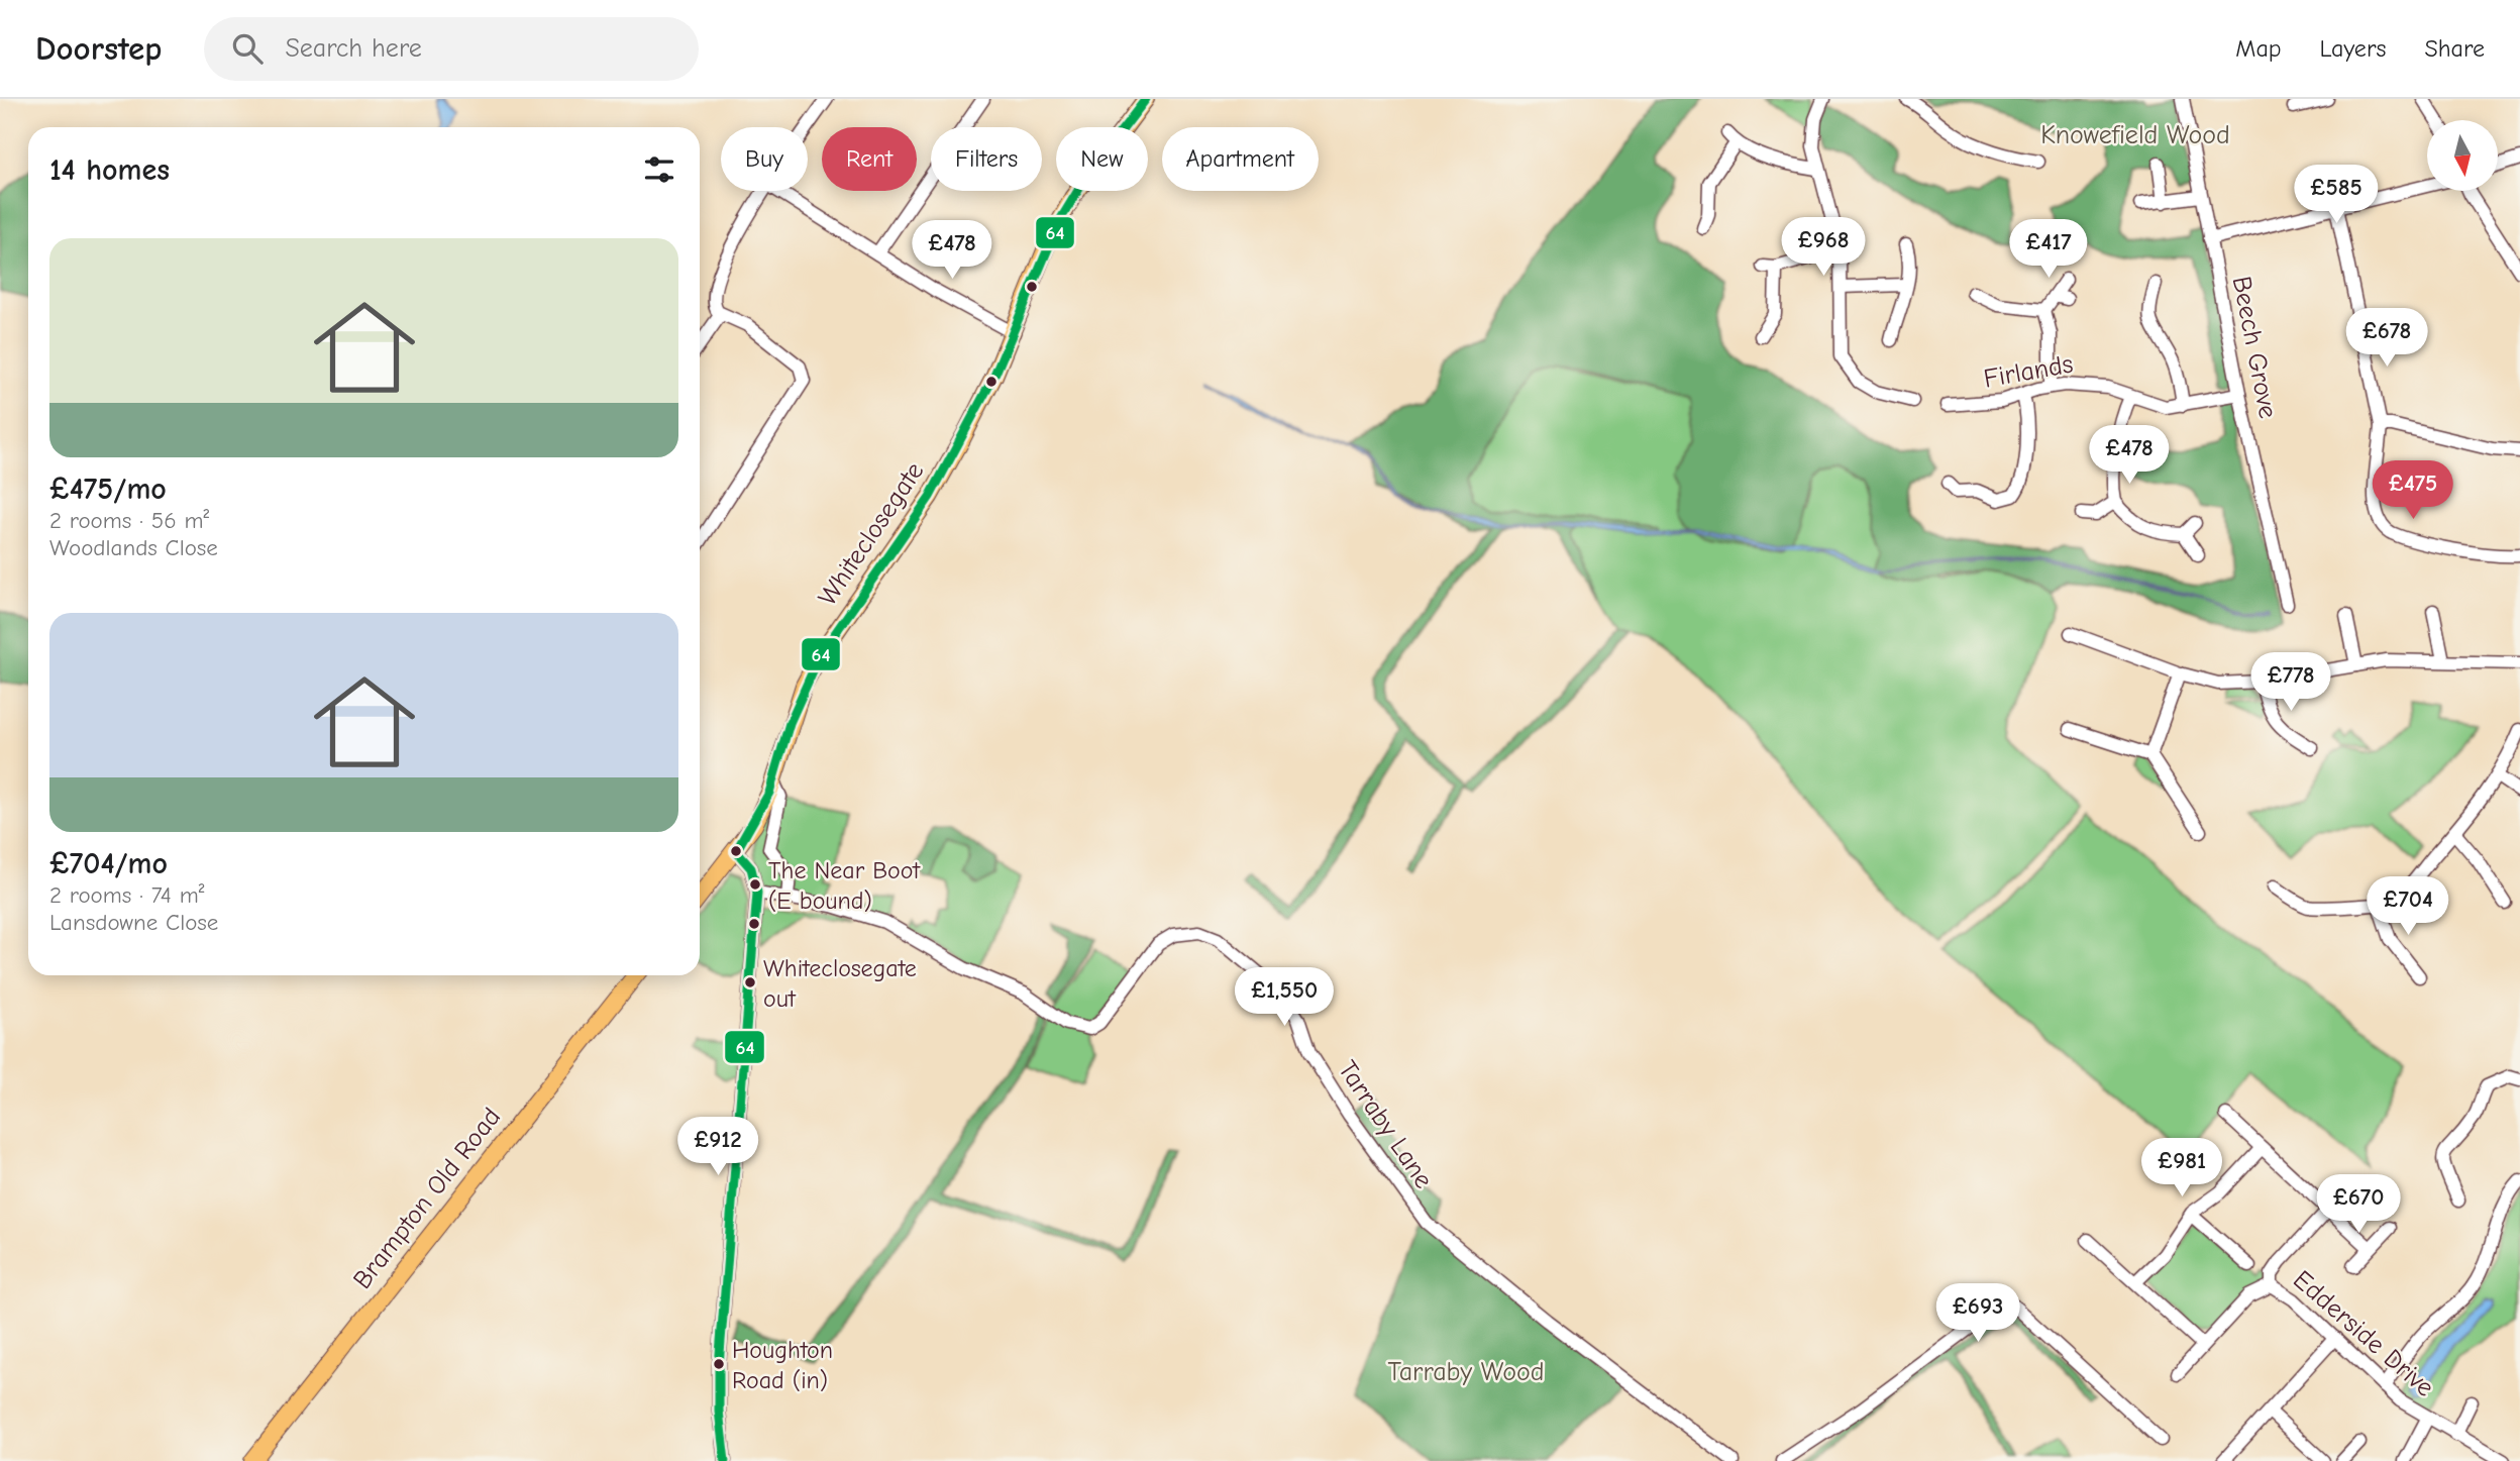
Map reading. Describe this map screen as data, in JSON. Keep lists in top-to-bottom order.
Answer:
{
  "streets": {
    "main road": ["Whiteclosegate", "Brampton Old Road"],
    "street": [
      "Beech Grove",
      "Firlands",
      "Tarraby Lane",
      "Edderside Drive"
    ]
  },
  "crossings": [
    ["Beech Grove", "Firlands"]
  ],
  "parks": ["Knowefield Wood", "Tarraby Wood"],
  "places": ["The Near Boot (E bound)", "Whiteclosegate out", "Houghton Road (in)"],
  "lines": ["transit line 64"],
  "north": "bottom",
  "page": {
    "header": "Doorstep",
    "search": "Search here",
    "nav": ["Map", "Layers", "Share"],
    "chip": [
      "Buy",
      "Rent",
      "Filters",
      "New",
      "Apartment"
    ],
    "heading": "14 homes",
    "price": [
      "£585",
      "£968",
      "£417",
      "£478",
      "£678",
      "£478",
      "£475",
      "£778",
      "£704",
      "£1,550",
      "£912",
      "£981",
      "£670",
      "£693"
    ],
    "list": [
      {
        "name": "£475/mo",
        "note": "2 rooms · 56 m² · Woodlands Close"
      },
      {
        "name": "£704/mo",
        "note": "2 rooms · 74 m² · Lansdowne Close"
      }
    ]
  }
}
